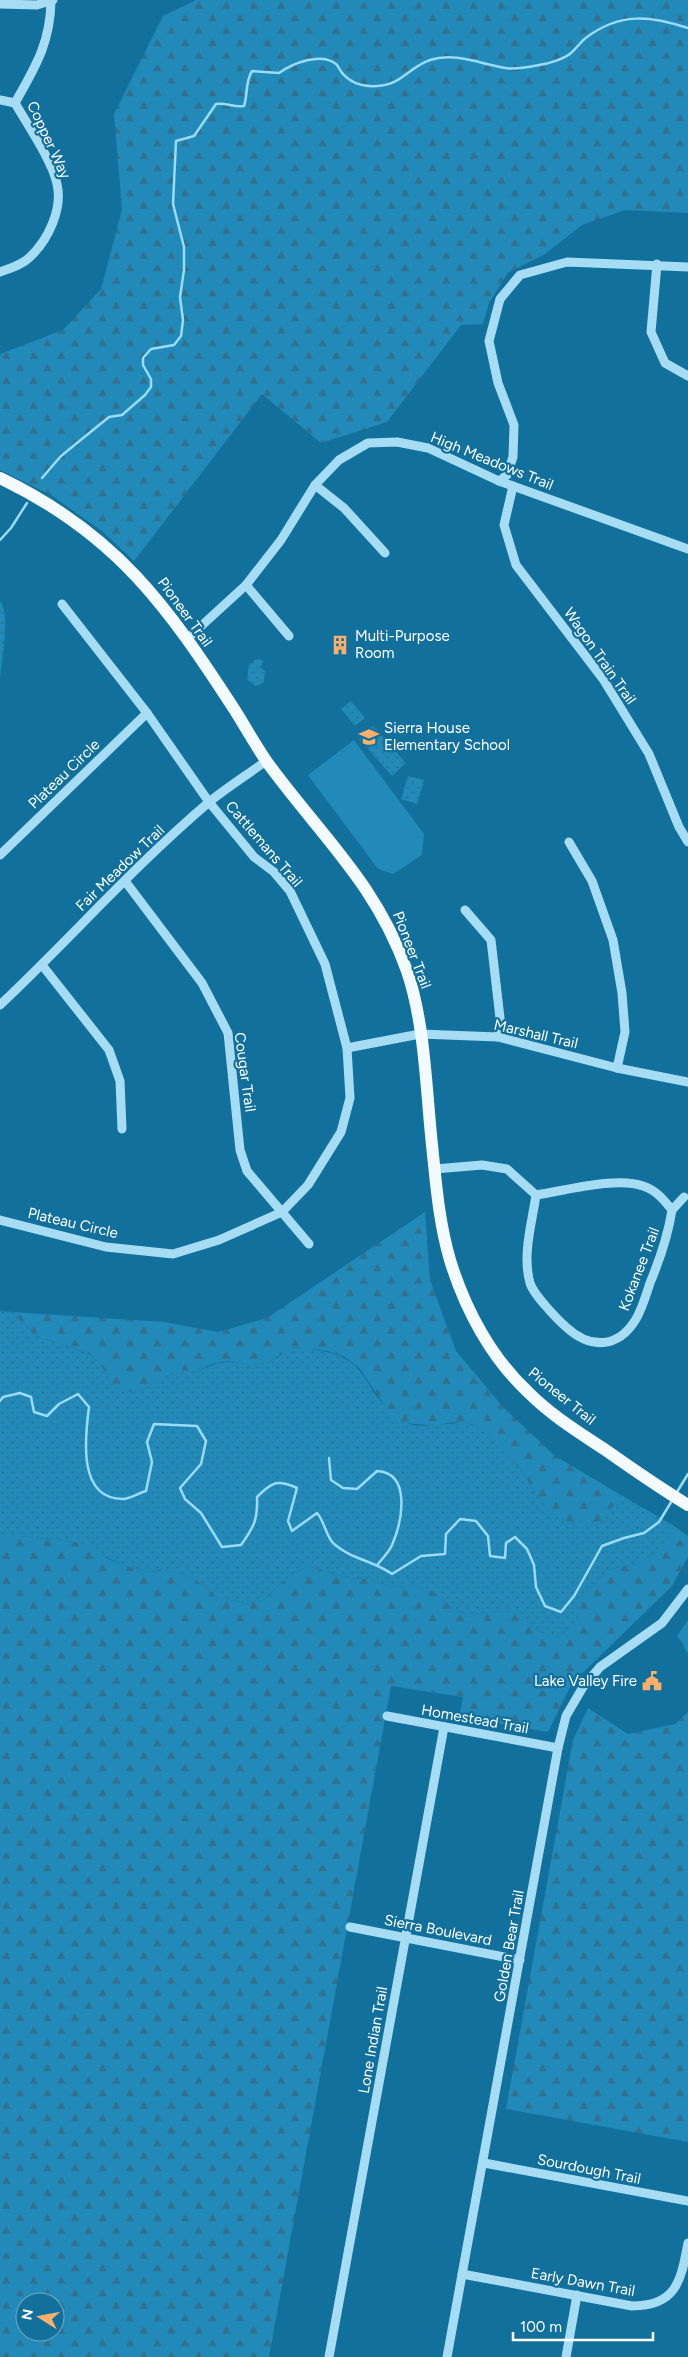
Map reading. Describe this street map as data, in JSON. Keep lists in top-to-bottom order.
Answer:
{
  "streets": {
    "main road": ["Pioneer Trail"],
    "street": [
      "Copper Way",
      "High Meadows Trail",
      "Wagon Train Trail",
      "Plateau Circle",
      "Cattlemans Trail",
      "Fair Meadow Trail",
      "Marshall Trail",
      "Cougar Trail",
      "Kokanee Trail",
      "Homestead Trail",
      "Sierra Boulevard",
      "Golden Bear Trail",
      "Lone Indian Trail",
      "Sourdough Trail",
      "Early Dawn Trail"
    ]
  },
  "crossings": [
    ["High Meadows Trail", "Pioneer Trail"],
    ["High Meadows Trail", "Wagon Train Trail"],
    ["Pioneer Trail", "Fair Meadow Trail"],
    ["Pioneer Trail", "Marshall Trail"],
    ["Plateau Circle", "Cattlemans Trail"],
    ["Plateau Circle", "Cougar Trail"],
    ["Cattlemans Trail", "Fair Meadow Trail"],
    ["Cattlemans Trail", "Marshall Trail"],
    ["Cattlemans Trail", "Cougar Trail"],
    ["Fair Meadow Trail", "Cougar Trail"],
    ["Homestead Trail", "Golden Bear Trail"],
    ["Homestead Trail", "Lone Indian Trail"],
    ["Sierra Boulevard", "Golden Bear Trail"],
    ["Sierra Boulevard", "Lone Indian Trail"],
    ["Golden Bear Trail", "Sourdough Trail"],
    ["Golden Bear Trail", "Early Dawn Trail"]
  ],
  "places": {
    "building": ["Multi-Purpose Room"],
    "school or university": ["Sierra House Elementary School"],
    "public building": ["Lake Valley Fire"]
  },
  "scale_bar": "100 m",
  "north": "left"
}
